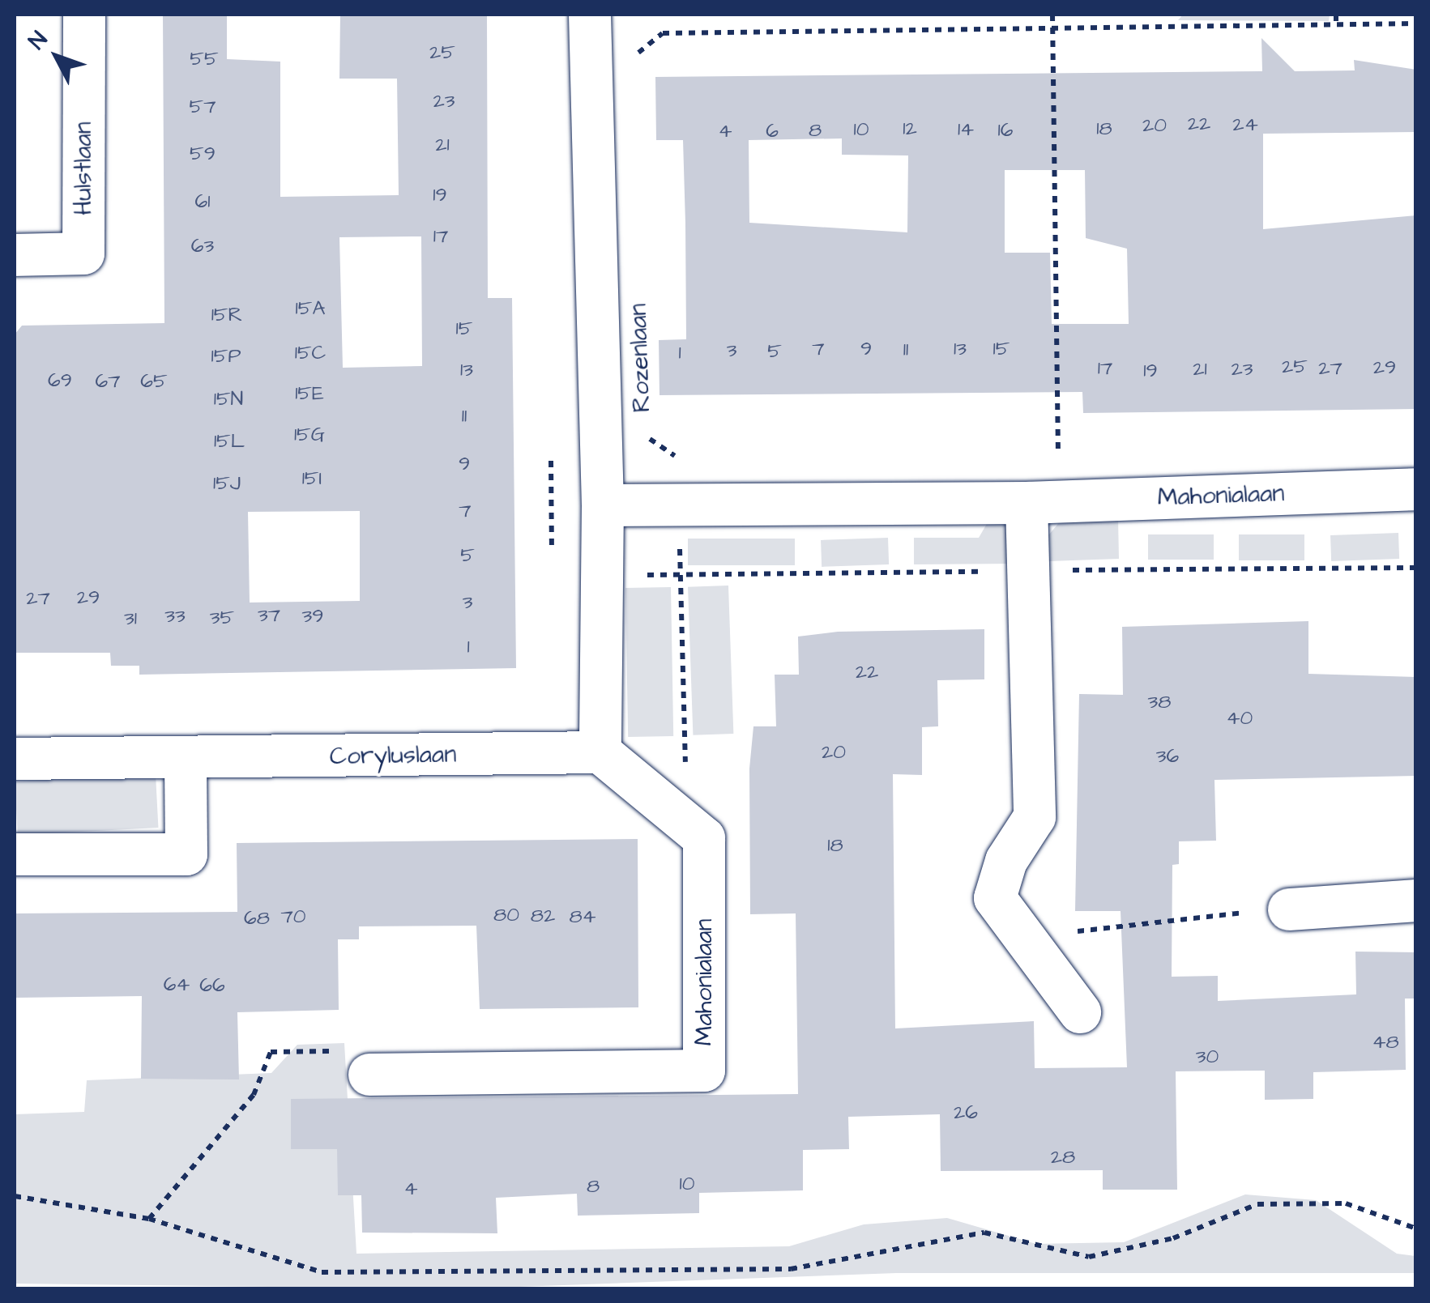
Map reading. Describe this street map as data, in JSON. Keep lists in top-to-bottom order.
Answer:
{
  "streets": {
    "street": [
      "Hulstlaan",
      "Rozenlaan",
      "Mahonialaan",
      "Coryluslaan"
    ]
  },
  "crossings": [
    ["Rozenlaan", "Mahonialaan"],
    ["Rozenlaan", "Coryluslaan"],
    ["Mahonialaan", "Coryluslaan"]
  ],
  "house_numbers": [
    "25",
    "55",
    "23",
    "57",
    "22",
    "24",
    "20",
    "12",
    "18",
    "10",
    "14",
    "8",
    "16",
    "4",
    "6",
    "21",
    "59",
    "19",
    "61",
    "17",
    "63",
    "15A",
    "15R",
    "15",
    "7",
    "9",
    "13",
    "15",
    "11",
    "3",
    "5",
    "15C",
    "1",
    "15P",
    "25",
    "29",
    "17",
    "27",
    "21",
    "23",
    "13",
    "19",
    "69",
    "67",
    "65",
    "15E",
    "15N",
    "11",
    "15G",
    "15L",
    "9",
    "15I",
    "15J",
    "7",
    "5",
    "29",
    "27",
    "3",
    "37",
    "33",
    "39",
    "35",
    "31",
    "1",
    "22",
    "38",
    "40",
    "20",
    "36",
    "18",
    "80",
    "82",
    "70",
    "84",
    "68",
    "64",
    "66",
    "48",
    "30",
    "26",
    "28",
    "10",
    "8",
    "4"
  ],
  "north": "top left"
}
